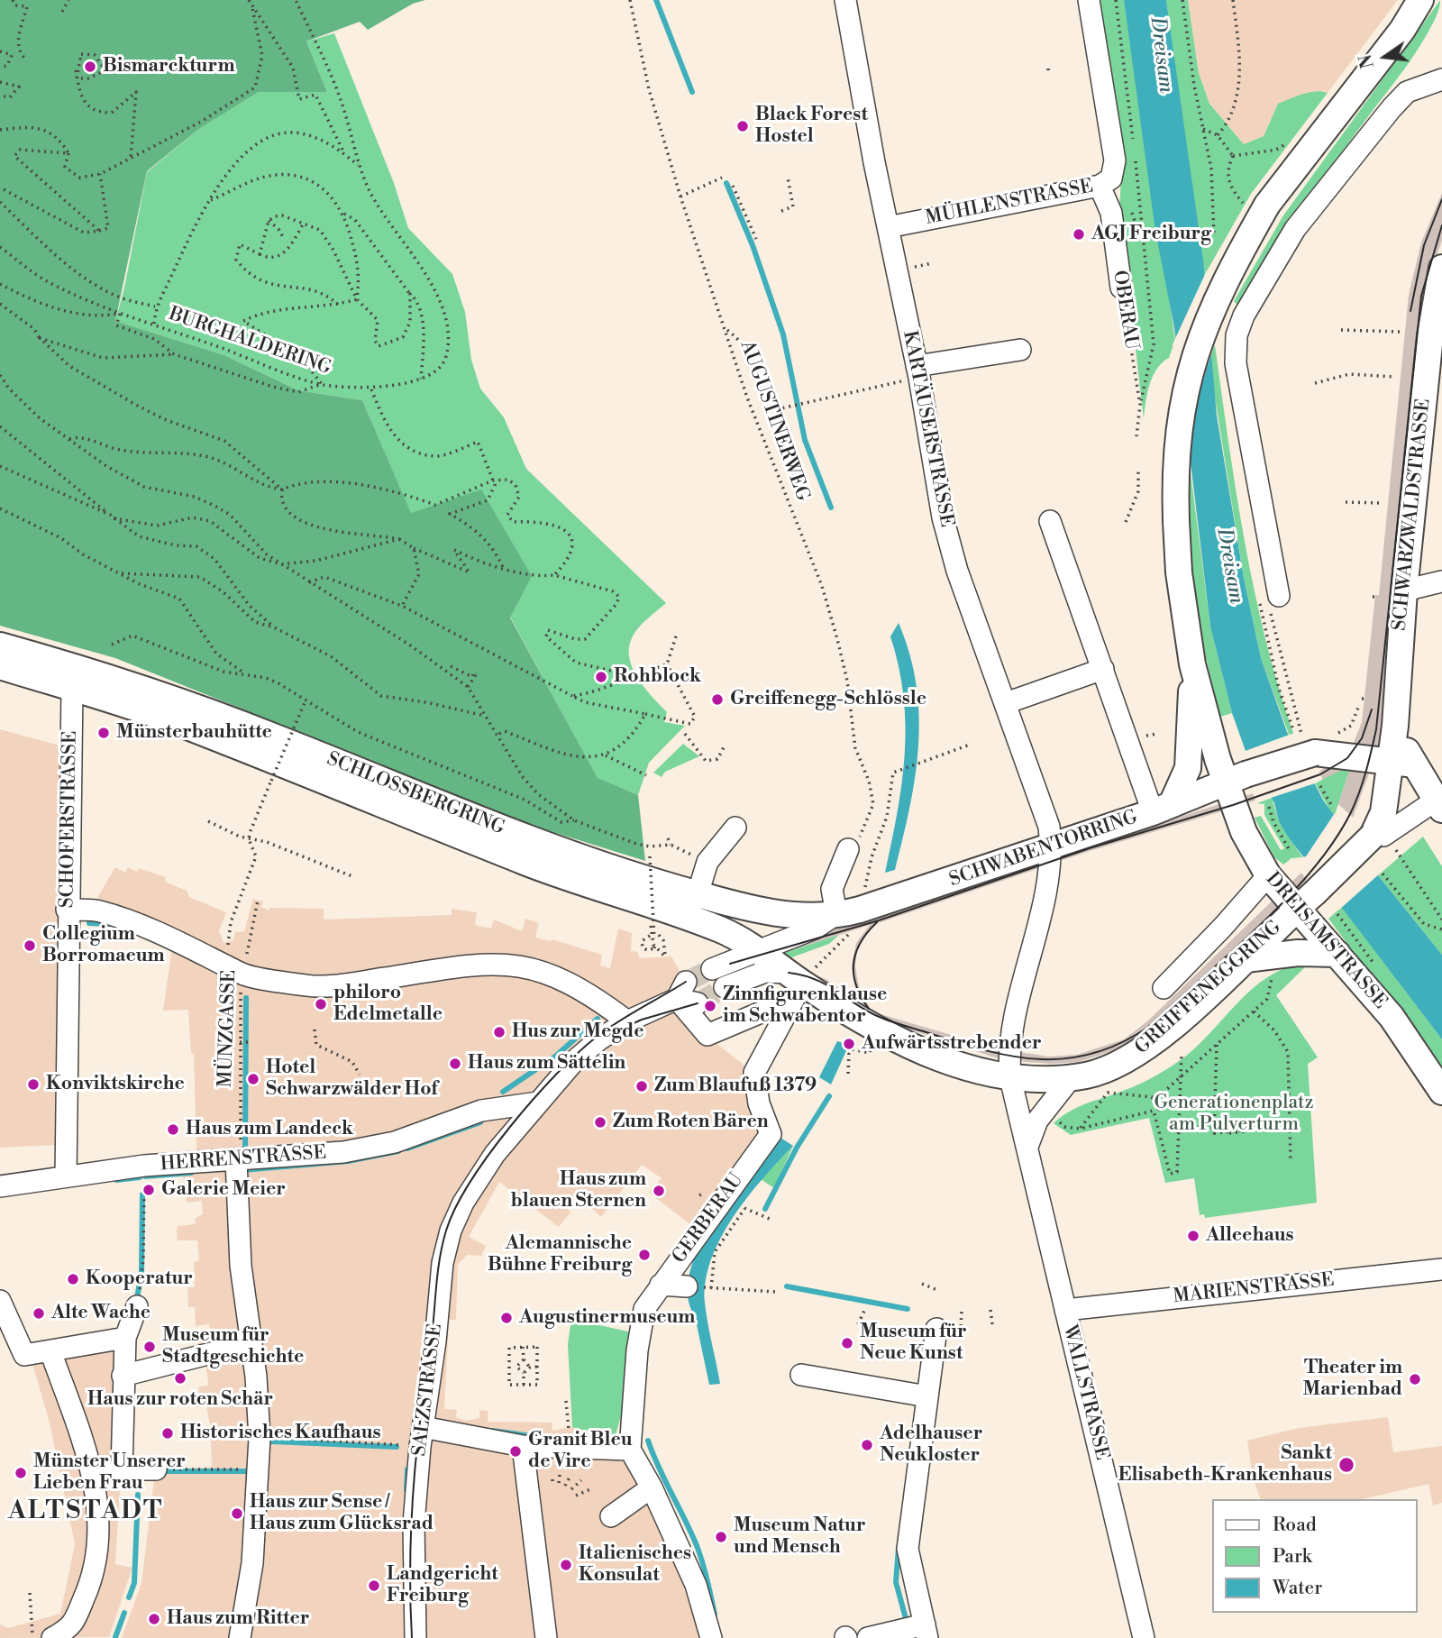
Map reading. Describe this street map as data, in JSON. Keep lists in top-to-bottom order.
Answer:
{
  "streets": {
    "main road": [
      "SCHWARZWALDSTRASSE",
      "SCHLOSSBERGRING",
      "SCHWABENTORRING",
      "DREISAMSTRASSE",
      "GREIFFENEGGRING"
    ],
    "street": [
      "MÜHLENSTRASSE",
      "OBERAU",
      "KARTÄUSERSTRASSE",
      "SCHOFERSTRASSE",
      "HERRENSTRASSE",
      "GERBERAU",
      "MARIENSTRASSE",
      "SALZSTRASSE",
      "WALLSTRASSE"
    ],
    "path": ["BURGHALDERING", "AUGUSTINERWEG", "MÜNZGASSE"]
  },
  "crossings": [
    ["MÜHLENSTRASSE", "OBERAU"],
    ["MÜHLENSTRASSE", "KARTÄUSERSTRASSE"],
    ["KARTÄUSERSTRASSE", "SCHWABENTORRING"],
    ["KARTÄUSERSTRASSE", "WALLSTRASSE"],
    ["SCHWARZWALDSTRASSE", "GREIFFENEGGRING"],
    ["SCHLOSSBERGRING", "SCHOFERSTRASSE"],
    ["SCHLOSSBERGRING", "SCHWABENTORRING"],
    ["SCHLOSSBERGRING", "GREIFFENEGGRING"],
    ["SCHOFERSTRASSE", "HERRENSTRASSE"],
    ["SCHWABENTORRING", "DREISAMSTRASSE"],
    ["SCHWABENTORRING", "WALLSTRASSE"],
    ["DREISAMSTRASSE", "GREIFFENEGGRING"],
    ["GREIFFENEGGRING", "WALLSTRASSE"],
    ["MÜNZGASSE", "HERRENSTRASSE"],
    ["HERRENSTRASSE", "SALZSTRASSE"],
    ["MARIENSTRASSE", "WALLSTRASSE"]
  ],
  "districts": ["ALTSTADT"],
  "water": ["Dreisam"],
  "parks": ["Generationenplatz am Pulverturm"],
  "places": [
    "Bismarckturm",
    "Black Forest Hostel",
    "AGJ Freiburg",
    "Rohblock",
    "Greiffenegg-Schlössle",
    "Münsterbauhütte",
    "Collegium Borromaeum",
    "philoro Edelmetalle",
    "Zinnfigurenklause im Schwabentor",
    "Hus zur Megde",
    "Aufwärtsstrebender",
    "Haus zum Sättelin",
    "Hotel Schwarzwälder Hof",
    "Konviktskirche",
    "Zum Blaufuß 1379",
    "Zum Roten Bären",
    "Haus zum Landeck",
    "Galerie Meier",
    "Haus zum blauen Sternen",
    "Alleehaus",
    "Alemannische Bühne Freiburg",
    "Kooperatur",
    "Alte Wache",
    "Augustinermuseum",
    "Museum für Neue Kunst",
    "Museum für Stadtgeschichte",
    "Haus zur roten Schär",
    "Theater im Marienbad",
    "Historisches Kaufhaus",
    "Adelhauser Neukloster",
    "Granit Bleu de Vire",
    "Sankt Elisabeth-Krankenhaus",
    "Münster Unserer Lieben Frau",
    "Haus zur Sense / Haus zum Glücksrad",
    "Museum Natur und Mensch",
    "Italienisches Konsulat",
    "Landgericht Freiburg",
    "Haus zum Ritter"
  ],
  "legend": ["Road", "Park", "Water"],
  "north": "left"
}
